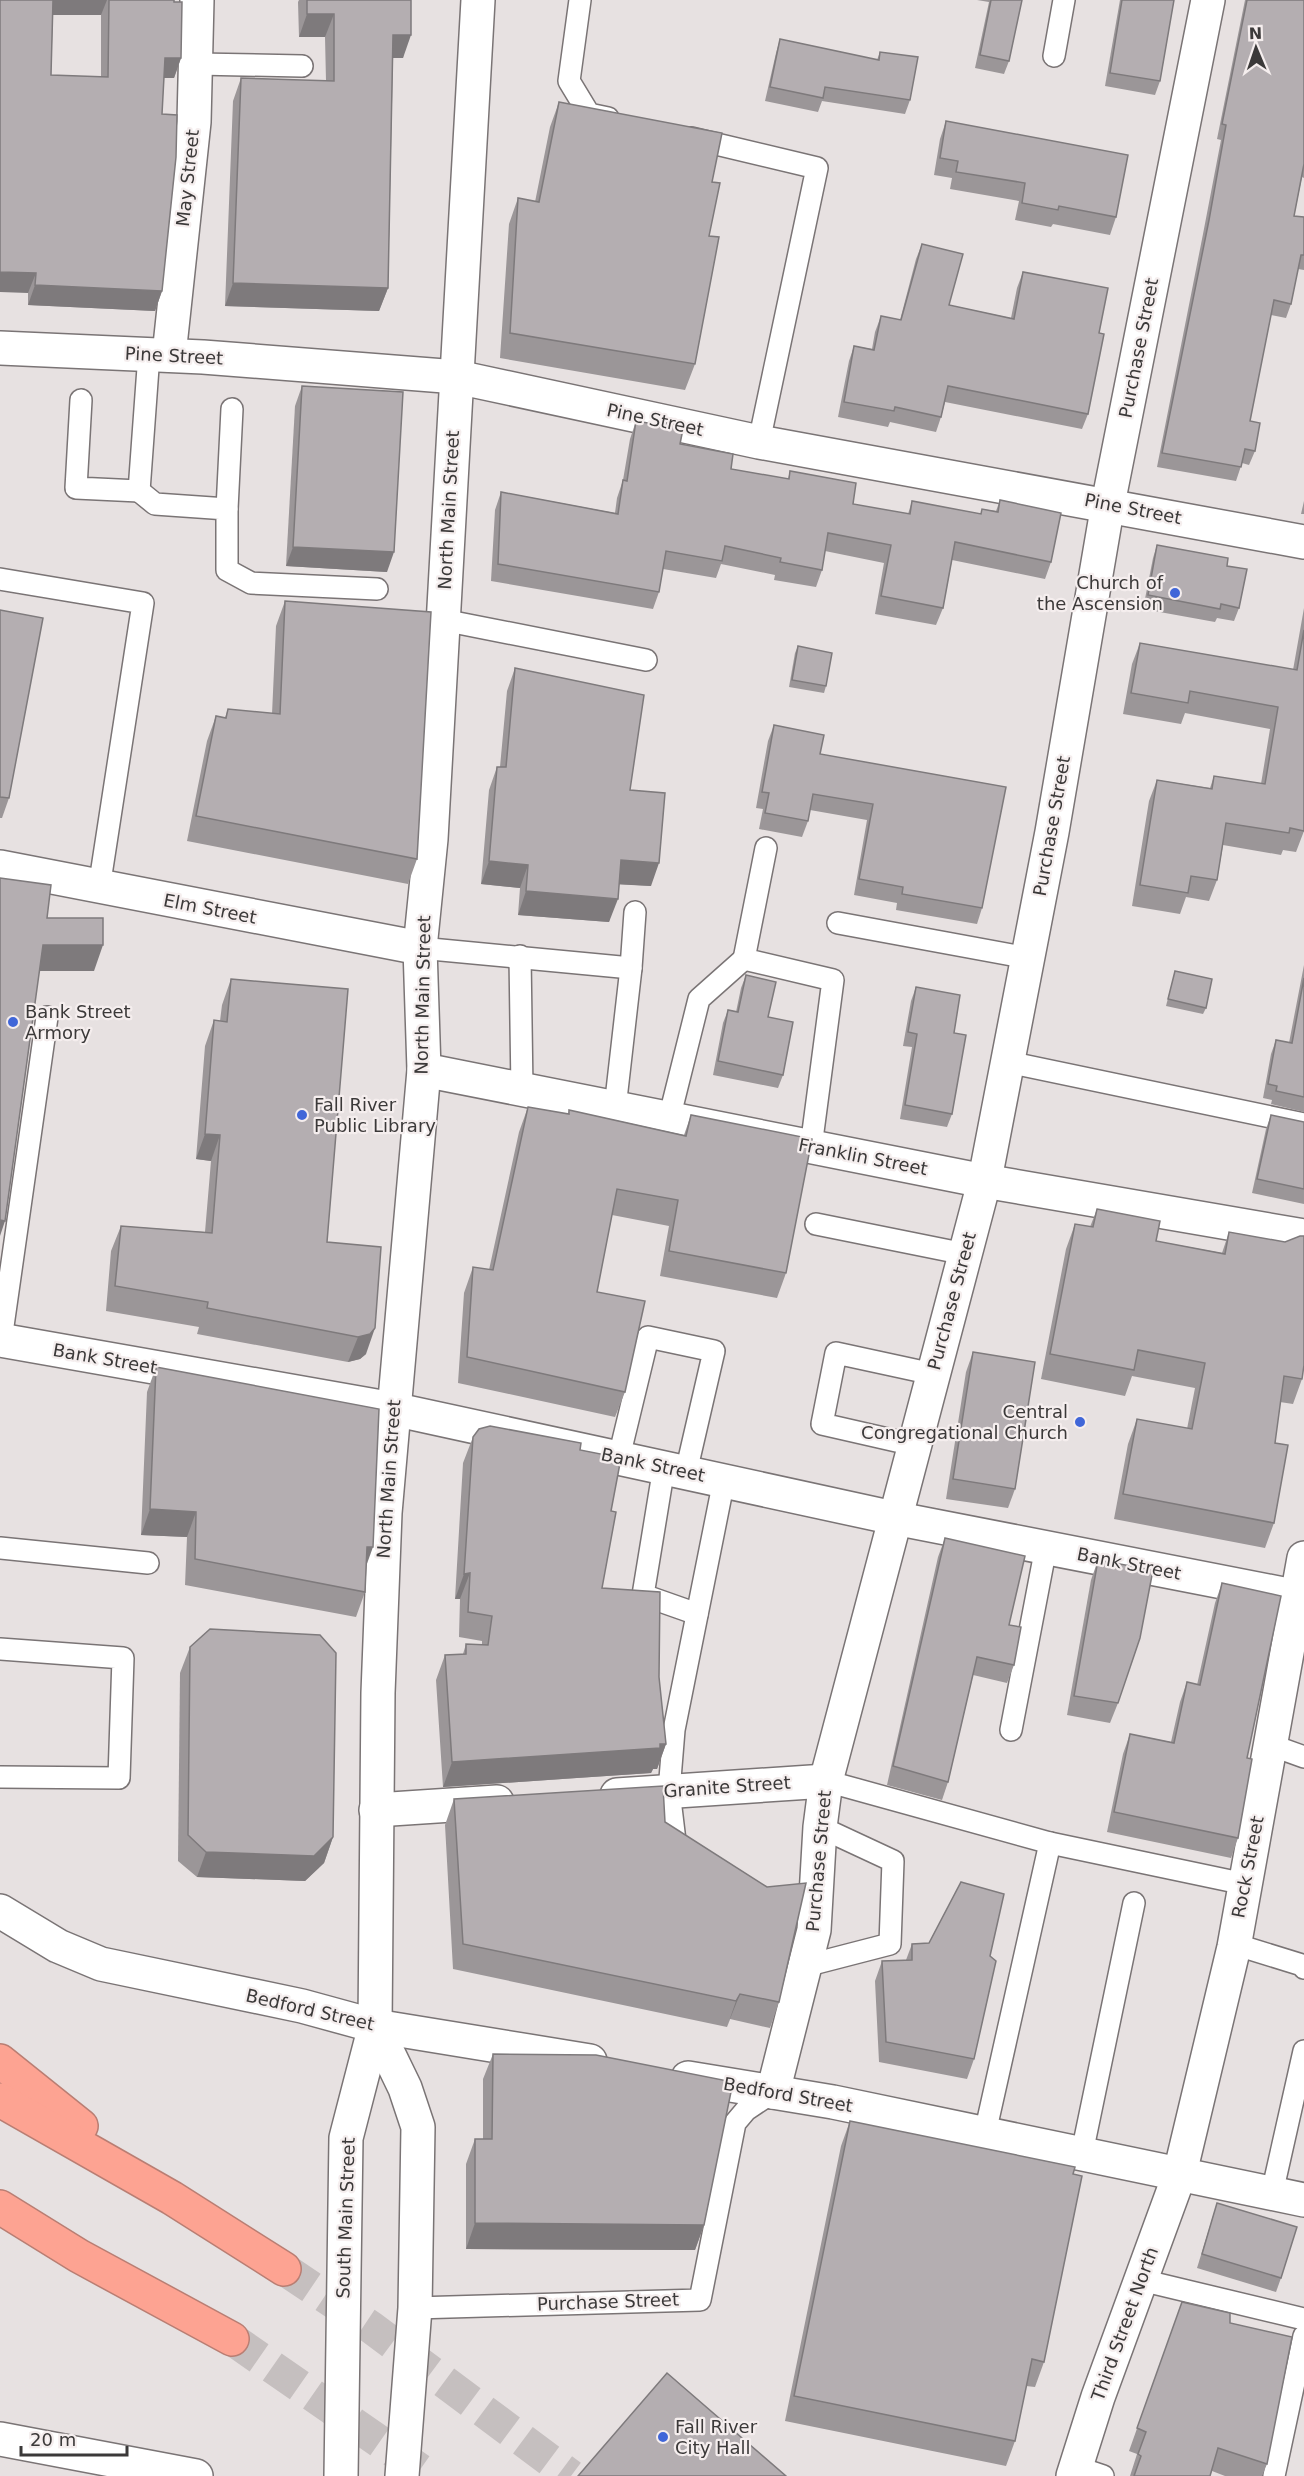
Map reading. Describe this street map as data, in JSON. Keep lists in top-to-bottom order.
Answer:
{
  "streets": {
    "street": [
      "May Street",
      "Purchase Street",
      "Pine Street",
      "North Main Street",
      "Elm Street",
      "Franklin Street",
      "Bank Street",
      "Granite Street",
      "Rock Street",
      "Bedford Street",
      "South Main Street",
      "Third Street North"
    ]
  },
  "crossings": [
    ["May Street", "Pine Street"],
    ["Purchase Street", "Pine Street"],
    ["Purchase Street", "Franklin Street"],
    ["Purchase Street", "Bank Street"],
    ["Purchase Street", "Granite Street"],
    ["Purchase Street", "Bedford Street"],
    ["Pine Street", "North Main Street"],
    ["North Main Street", "Elm Street"],
    ["North Main Street", "Franklin Street"],
    ["North Main Street", "Bank Street"],
    ["North Main Street", "Bedford Street"],
    ["North Main Street", "South Main Street"],
    ["Bank Street", "Rock Street"],
    ["Granite Street", "Rock Street"],
    ["Rock Street", "Bedford Street"],
    ["Rock Street", "Third Street North"],
    ["Bedford Street", "South Main Street"],
    ["Bedford Street", "Third Street North"]
  ],
  "places": [
    "Church of the Ascension",
    "Bank Street Armory",
    "Fall River Public Library",
    "Central Congregational Church",
    "Fall River City Hall"
  ],
  "scale_bar": "20 m",
  "north": "top"
}
